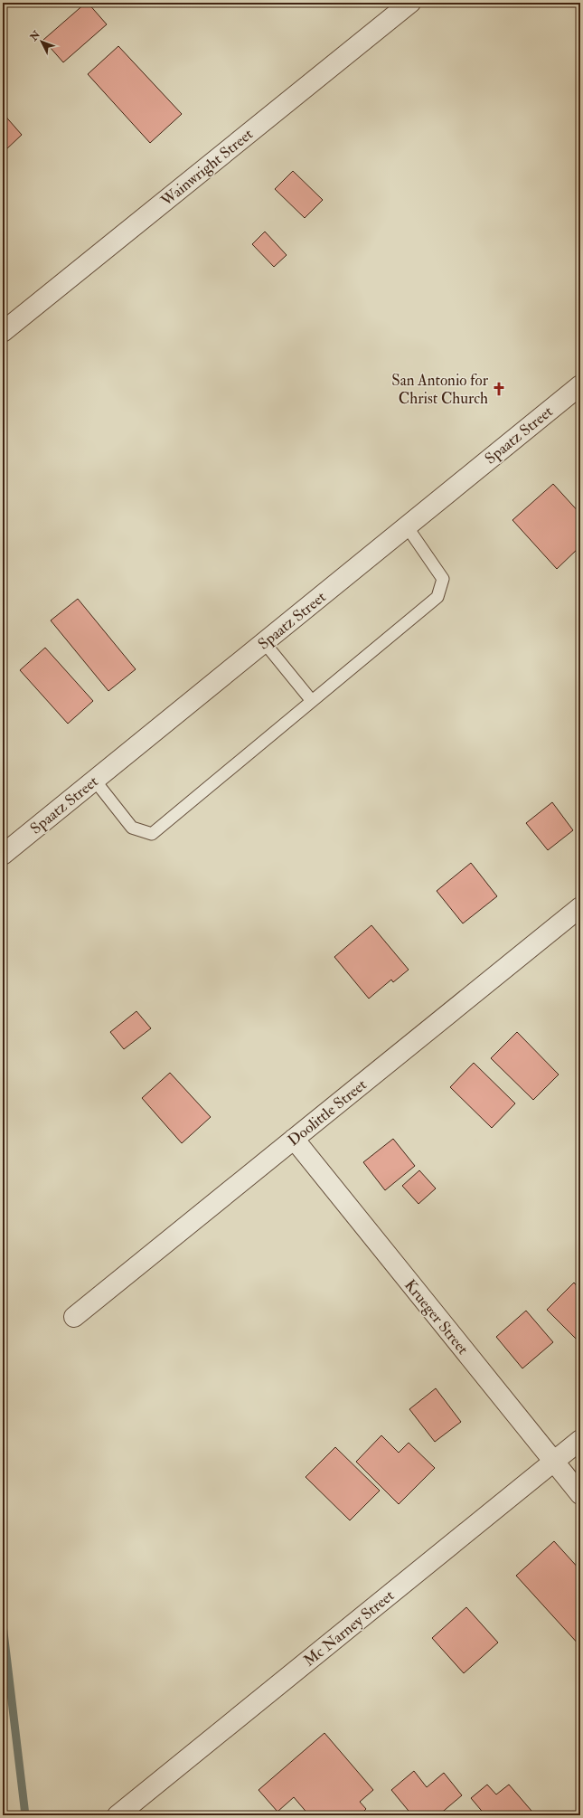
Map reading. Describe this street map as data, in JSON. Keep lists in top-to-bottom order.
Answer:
{
  "streets": {
    "street": [
      "Wainwright Street",
      "Spaatz Street",
      "Doolittle Street",
      "Krueger Street",
      "Mc Narney Street"
    ]
  },
  "crossings": [
    ["Doolittle Street", "Krueger Street"],
    ["Krueger Street", "Mc Narney Street"]
  ],
  "places": {
    "church": ["San Antonio for Christ Church"]
  },
  "north": "top left"
}
